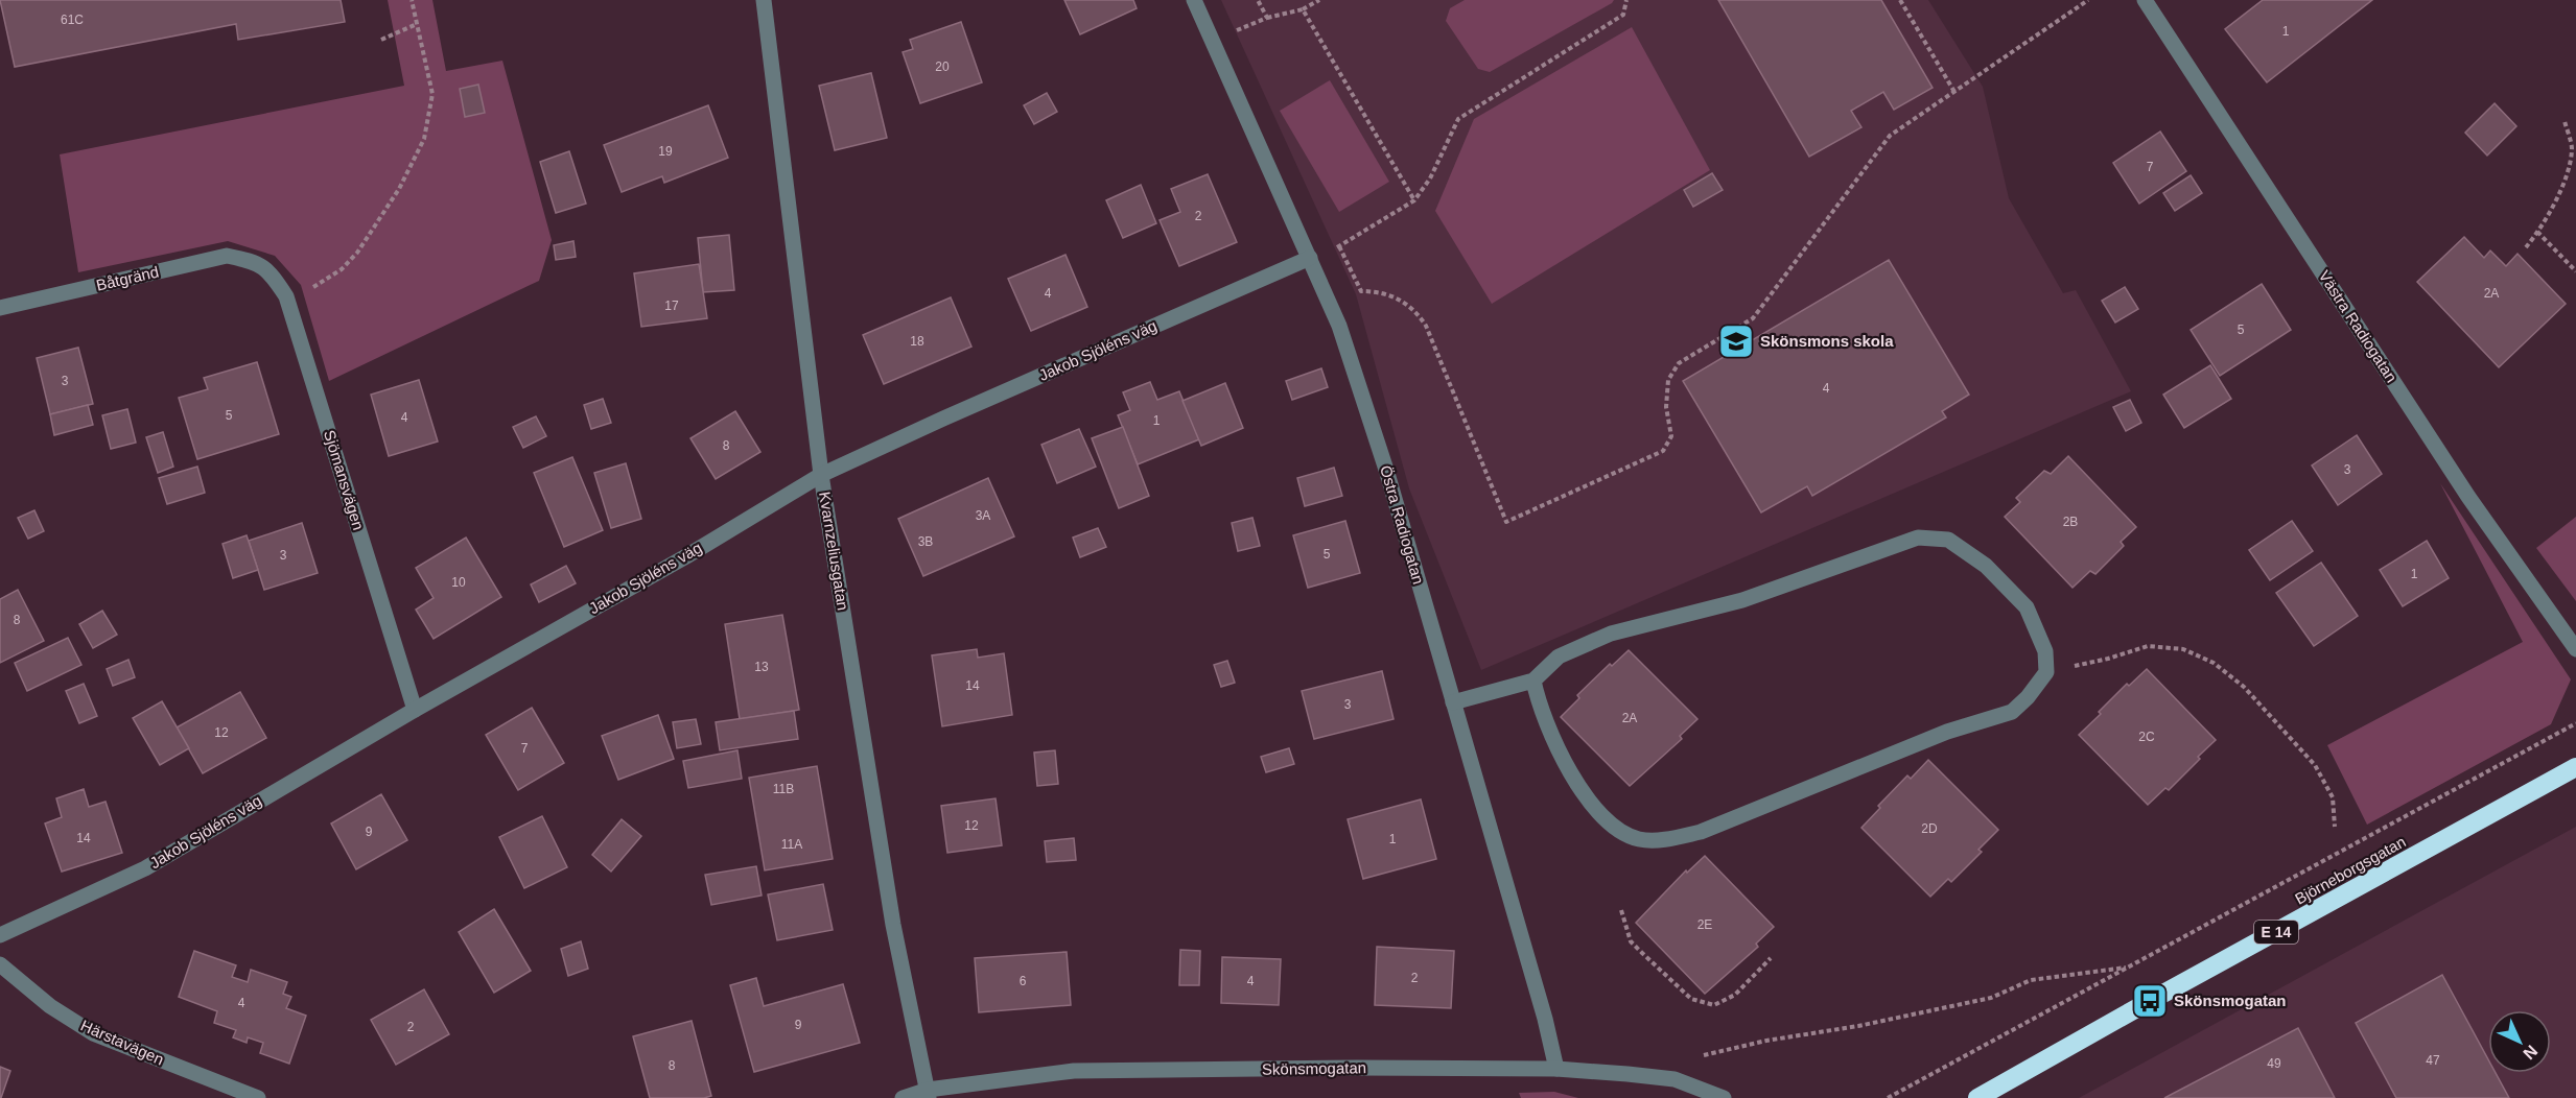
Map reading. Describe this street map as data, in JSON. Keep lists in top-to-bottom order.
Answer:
{
  "streets": {
    "highway": ["Björneborgsgatan", "E 14"],
    "street": [
      "Båtgränd",
      "Västra Radiogatan",
      "Jakob Sjöléns väg",
      "Sjömansvägen",
      "Östra Radiogatan",
      "Kvarnzeliusgatan",
      "Härstavägen",
      "Skönsmogatan"
    ]
  },
  "crossings": [
    ["Båtgränd", "Sjömansvägen"],
    ["Jakob Sjöléns väg", "Sjömansvägen"],
    ["Jakob Sjöléns väg", "Östra Radiogatan"],
    ["Jakob Sjöléns väg", "Kvarnzeliusgatan"],
    ["Östra Radiogatan", "Skönsmogatan"],
    ["Kvarnzeliusgatan", "Skönsmogatan"]
  ],
  "places": {
    "school or university": ["Skönsmons skola"],
    "bus stop": ["Skönsmogatan"]
  },
  "house_numbers": [
    "61C",
    "1",
    "20",
    "19",
    "7",
    "2",
    "4",
    "2A",
    "17",
    "5",
    "18",
    "3",
    "4",
    "5",
    "4",
    "1",
    "8",
    "3",
    "3A",
    "2B",
    "3B",
    "5",
    "3",
    "1",
    "10",
    "8",
    "13",
    "14",
    "3",
    "2A",
    "12",
    "2C",
    "7",
    "11B",
    "12",
    "2D",
    "9",
    "14",
    "1",
    "11A",
    "2E",
    "2",
    "6",
    "4",
    "4",
    "9",
    "2",
    "47",
    "49",
    "8"
  ],
  "north": "bottom right"
}
